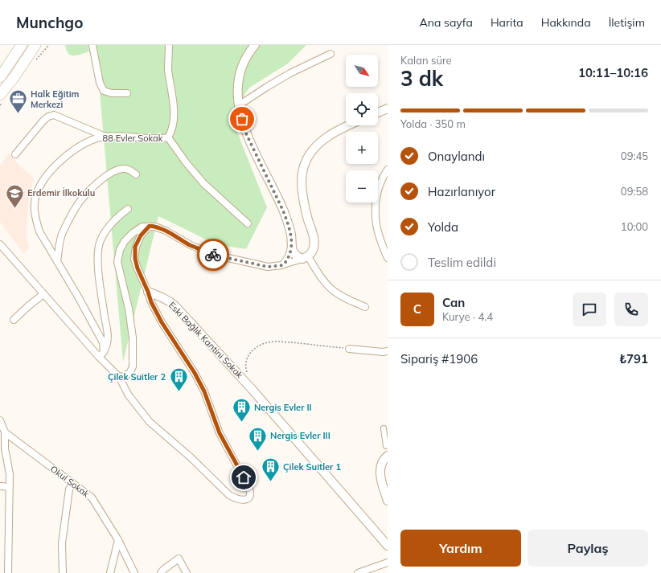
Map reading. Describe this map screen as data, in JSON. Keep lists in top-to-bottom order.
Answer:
{
  "streets": {
    "street": ["88 Evler Sokak", "Eski Bağlık Kantini Sokak", "Okul Sokak"]
  },
  "places": {
    "office": ["Halk Eğitim Merkezi"],
    "school or university": ["Erdemir İlkokulu"],
    "building": [
      "Çilek Suitler 2",
      "Nergis Evler II",
      "Nergis Evler III",
      "Çilek Suitler 1"
    ]
  },
  "north": "bottom right",
  "page": {
    "header": "Munchgo",
    "nav": [
      "Ana sayfa",
      "Harita",
      "Hakkında",
      "İletişim"
    ],
    "heading": ["3 dk", "Kalan süre", "10:11–10:16"],
    "panel": [
      "Can",
      "Kurye · 4.4",
      "Sipariş #1906",
      "₺791"
    ],
    "map_buttons": ["+", "−"],
    "bar": "Yolda · 350 m",
    "list": [
      ["Onaylandı", "09:45"],
      ["Hazırlanıyor", "09:58"],
      ["Yolda", "10:00"],
      "Teslim edildi"
    ],
    "round": "C",
    "buttons": ["Yardım", "Paylaş"]
  }
}
